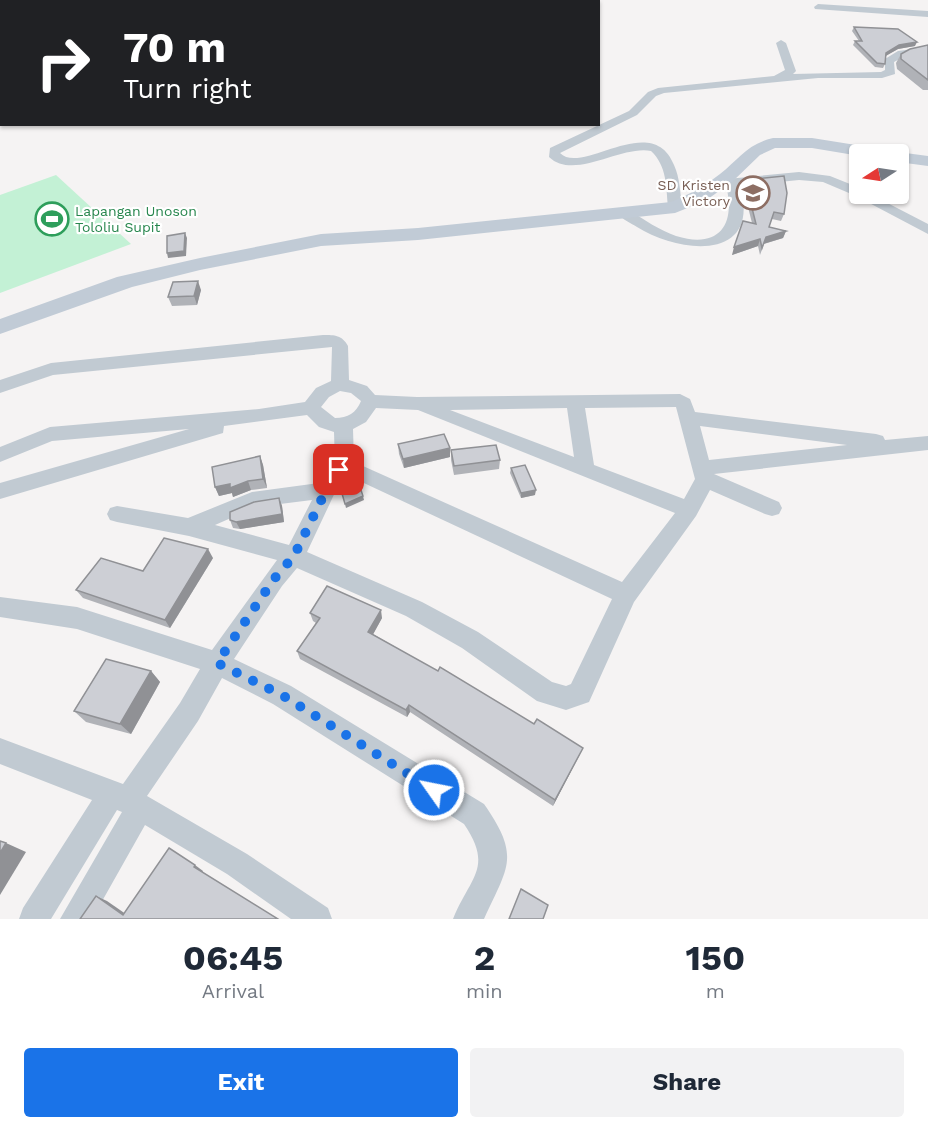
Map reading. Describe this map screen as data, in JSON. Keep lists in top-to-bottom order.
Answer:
{
  "places": {
    "school or university": ["SD Kristen Victory"],
    "sports": ["Lapangan Unoson Tololiu Supit"]
  },
  "north": "left",
  "page": {
    "turn": ["70 m", "Turn right"],
    "eta": [
      "06:45",
      "Arrival",
      "2",
      "min",
      "150",
      "m"
    ],
    "buttons": ["Exit", "Share"]
  }
}
